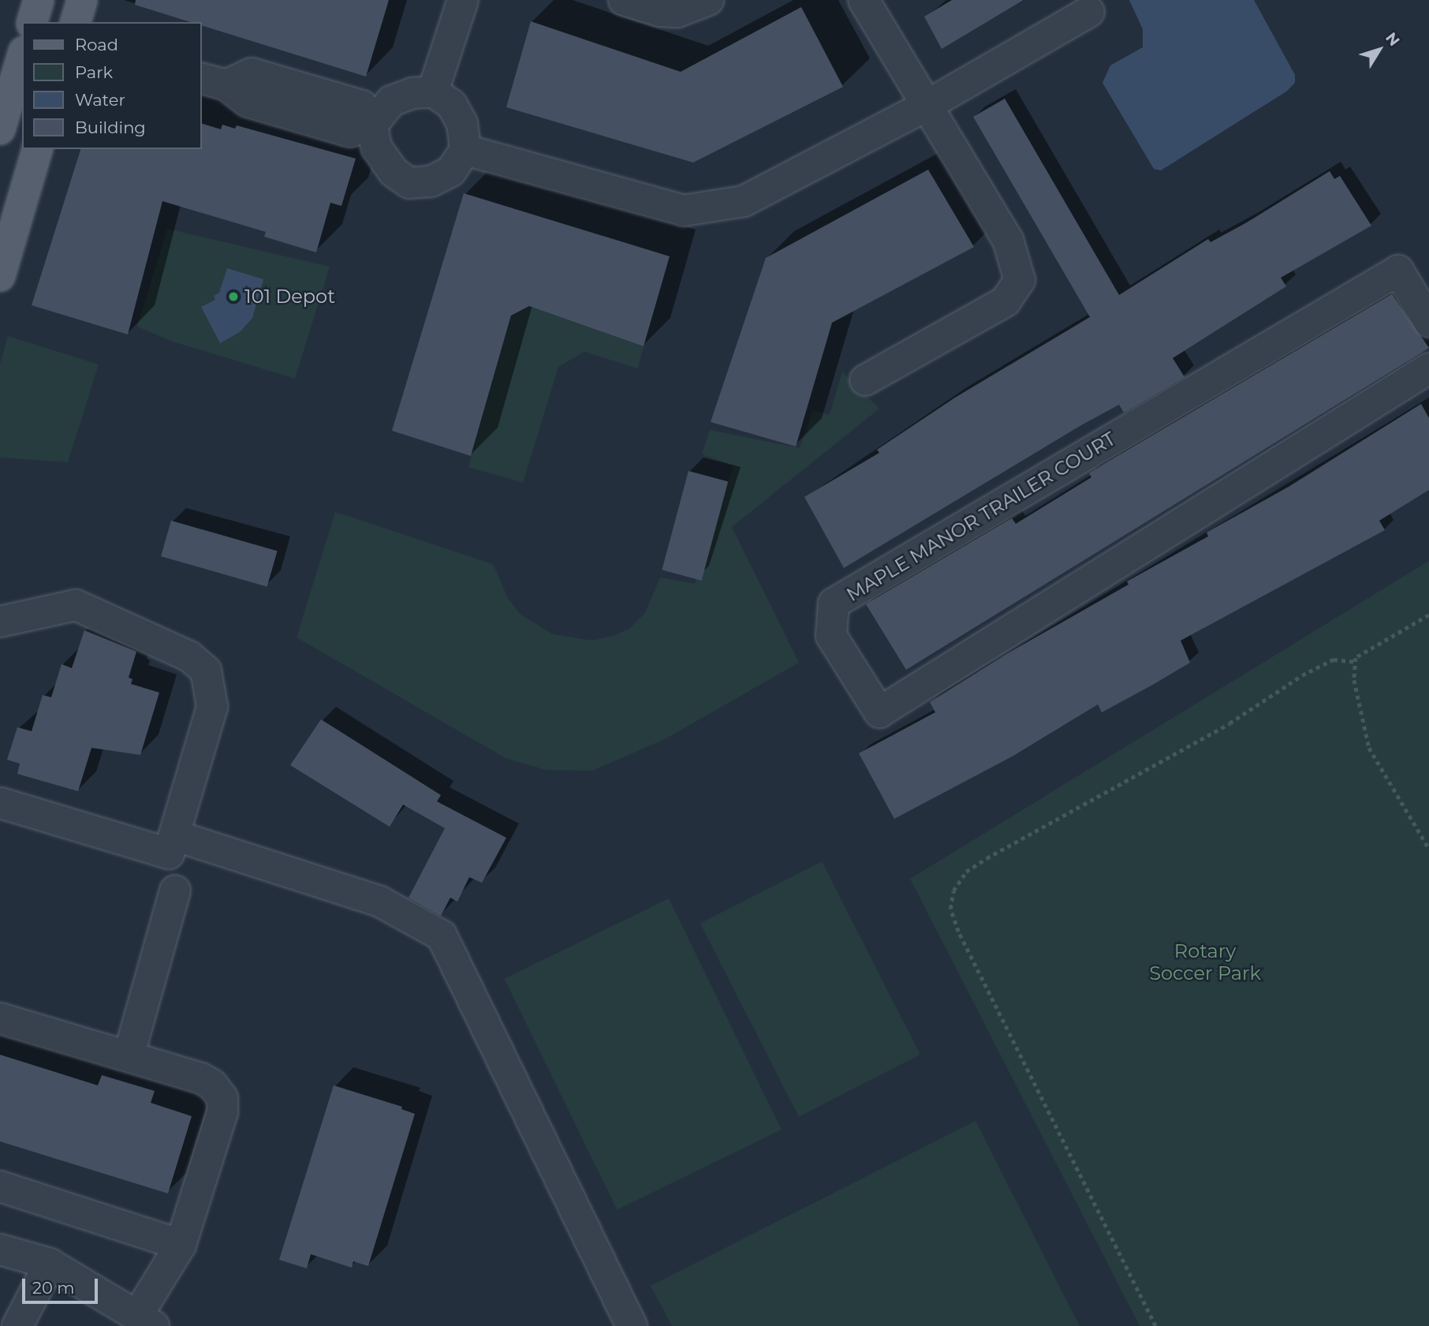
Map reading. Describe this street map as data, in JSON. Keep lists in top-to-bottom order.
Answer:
{
  "streets": {
    "street": ["MAPLE MANOR TRAILER COURT"]
  },
  "parks": ["Rotary Soccer Park"],
  "places": ["101 Depot"],
  "legend": [
    "Road",
    "Park",
    "Water",
    "Building"
  ],
  "scale_bar": "20 m",
  "north": "top right"
}
